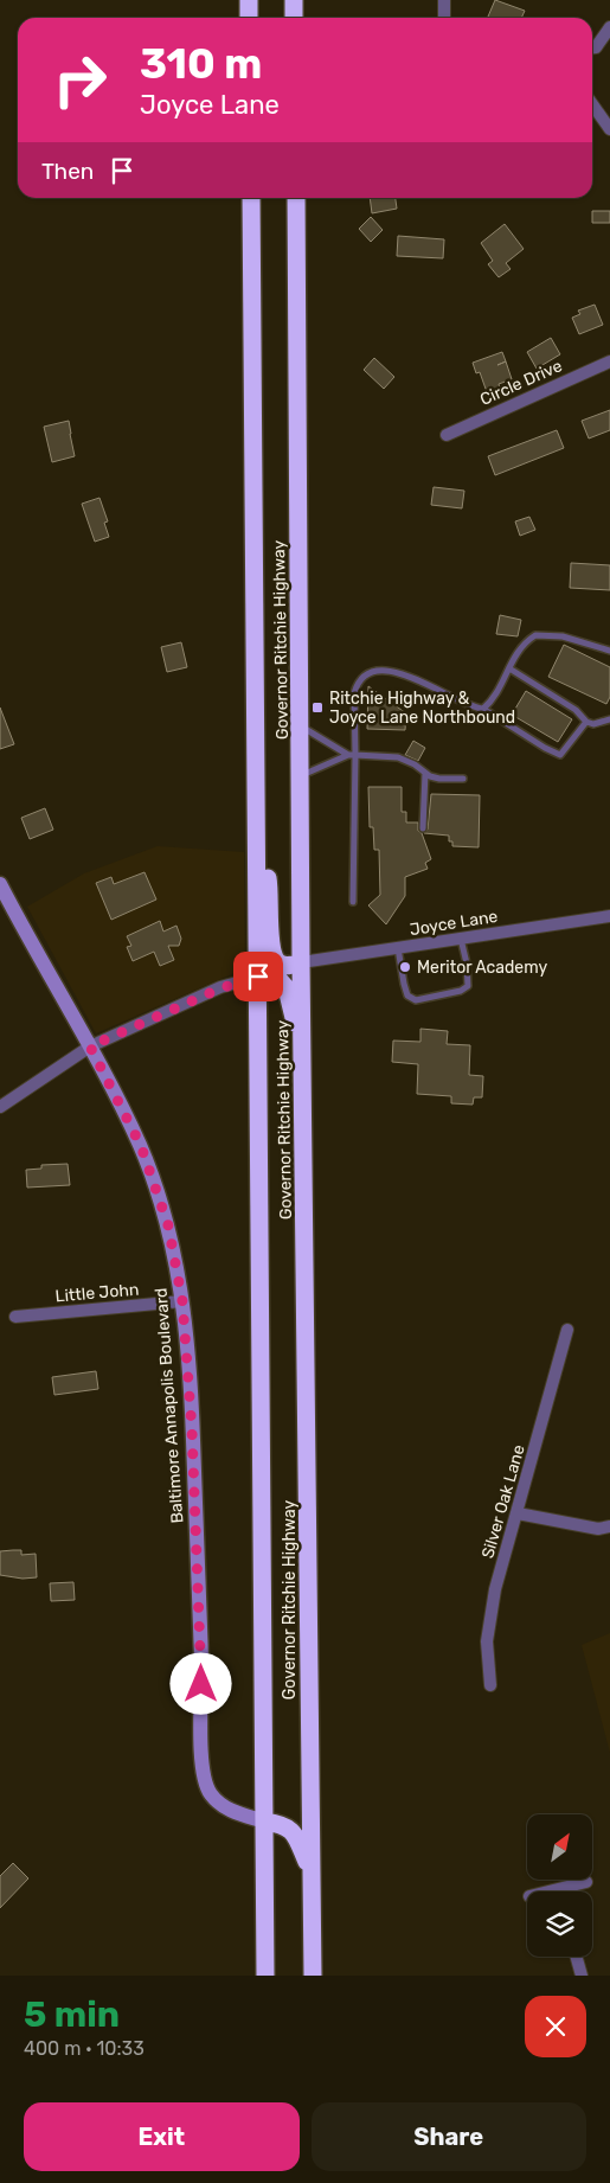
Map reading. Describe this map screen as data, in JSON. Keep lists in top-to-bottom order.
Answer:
{
  "streets": {
    "highway": ["Governor Ritchie Highway"],
    "street": [
      "Circle Drive",
      "Joyce Lane",
      "Little John",
      "Baltimore Annapolis Boulevard",
      "Silver Oak Lane"
    ]
  },
  "crossings": [
    ["Governor Ritchie Highway", "Joyce Lane"],
    ["Governor Ritchie Highway", "Baltimore Annapolis Boulevard"],
    ["Little John", "Baltimore Annapolis Boulevard"]
  ],
  "places": {
    "transit": ["Ritchie Highway & Joyce Lane Northbound"],
    "other": ["Meritor Academy"]
  },
  "north": "top right",
  "page": {
    "turn": ["310 m", "Joyce Lane"],
    "then": "Then",
    "heading": ["5 min", "400 m · 10:33"],
    "buttons": ["Exit", "Share"]
  }
}
